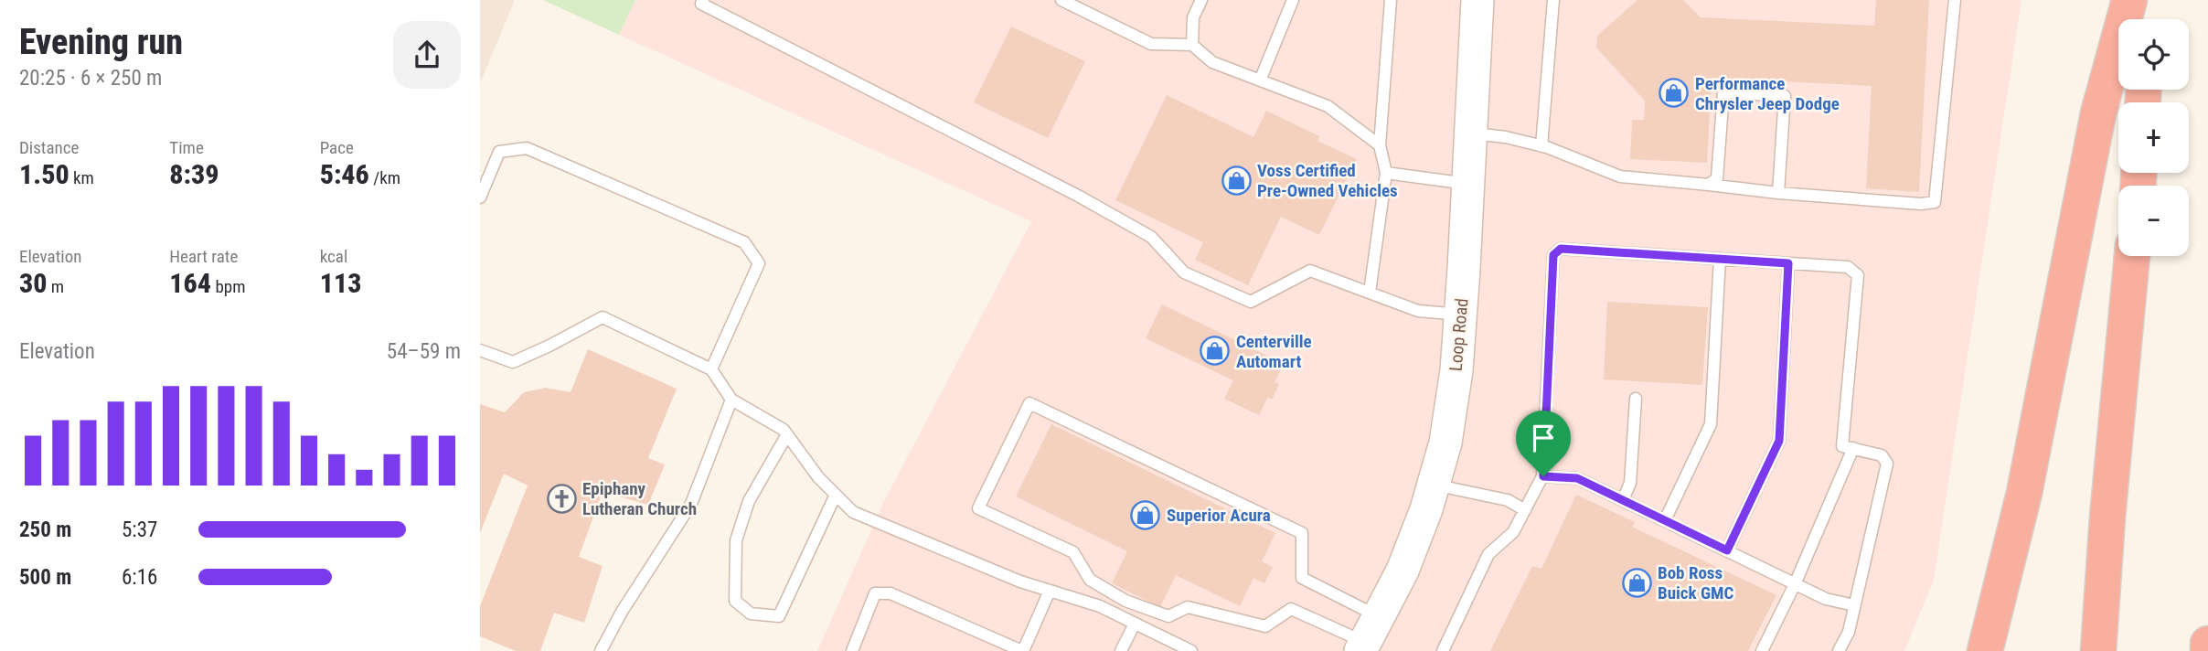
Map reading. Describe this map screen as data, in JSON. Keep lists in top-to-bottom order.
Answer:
{
  "streets": {
    "street": ["Loop Road"]
  },
  "places": {
    "shop": [
      "Performance Chrysler Jeep Dodge",
      "Voss Certified Pre-Owned Vehicles",
      "Centerville Automart",
      "Superior Acura",
      "Bob Ross Buick GMC"
    ],
    "church": ["Epiphany Lutheran Church"]
  },
  "page": {
    "heading": ["Evening run", "20:25 · 6 × 250 m"],
    "map_buttons": ["+", "−"],
    "stats": [
      ["Distance", "1.50 km"],
      ["Time", "8:39"],
      ["Pace", "5:46 /km"],
      ["Elevation", "30 m"],
      ["Heart rate", "164 bpm"],
      ["kcal", "113"]
    ],
    "chart": ["Elevation", "54–59 m"],
    "list": [
      {
        "name": "250 m",
        "note": "5:37"
      },
      {
        "name": "500 m",
        "note": "6:16"
      }
    ]
  }
}
